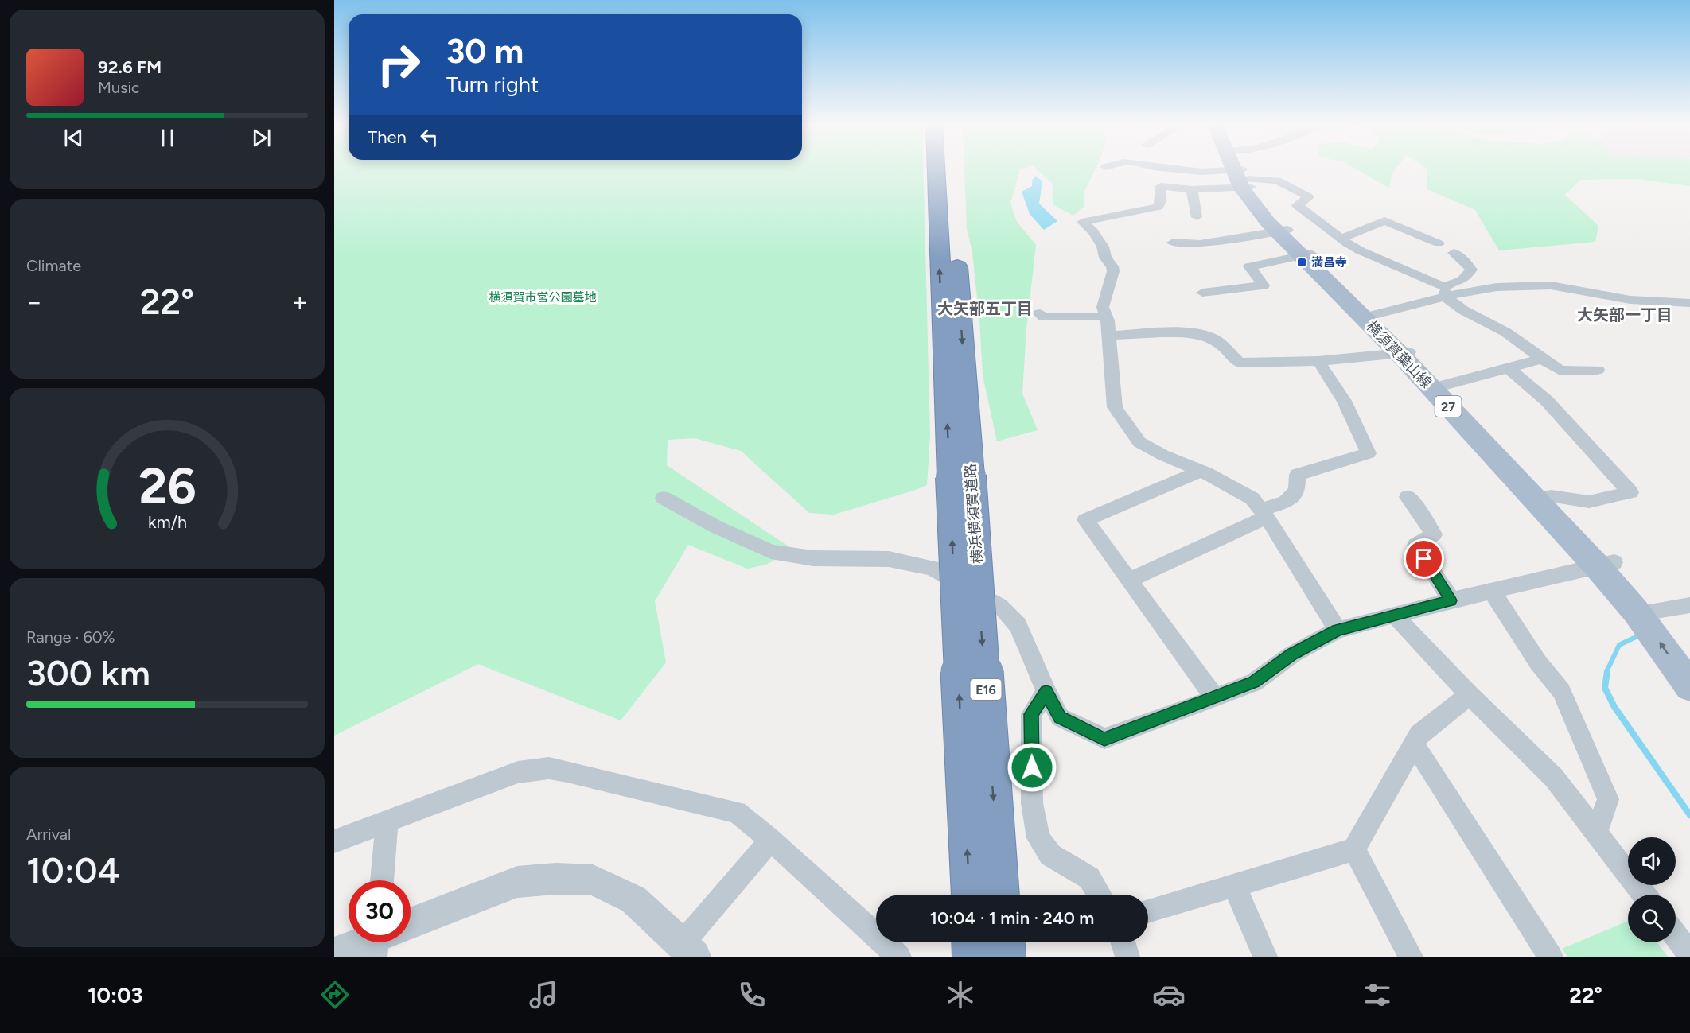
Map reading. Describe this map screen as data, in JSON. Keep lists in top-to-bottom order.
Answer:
{
  "streets": {
    "highway": ["横浜横須賀道路", "E16"],
    "main road": ["横須賀葉山線", "27"]
  },
  "districts": ["大矢部五丁目", "大矢部一丁目"],
  "parks": ["横須賀市営公園墓地"],
  "places": {
    "transit": ["満昌寺"]
  },
  "page": {
    "turn": ["30 m", "Turn right"],
    "song": ["92.6 FM", "Music"],
    "then": "Then",
    "tile": [
      "Climate",
      ["Range · 60%", "300 km"],
      ["Arrival", "10:04"]
    ],
    "heat": ["−", "22°", "+"],
    "limit": "30",
    "trip": "10:04 · 1 min · 240 m",
    "tabs": ["10:03", "22°"],
    "gauge": ["26", "km/h"]
  }
}
